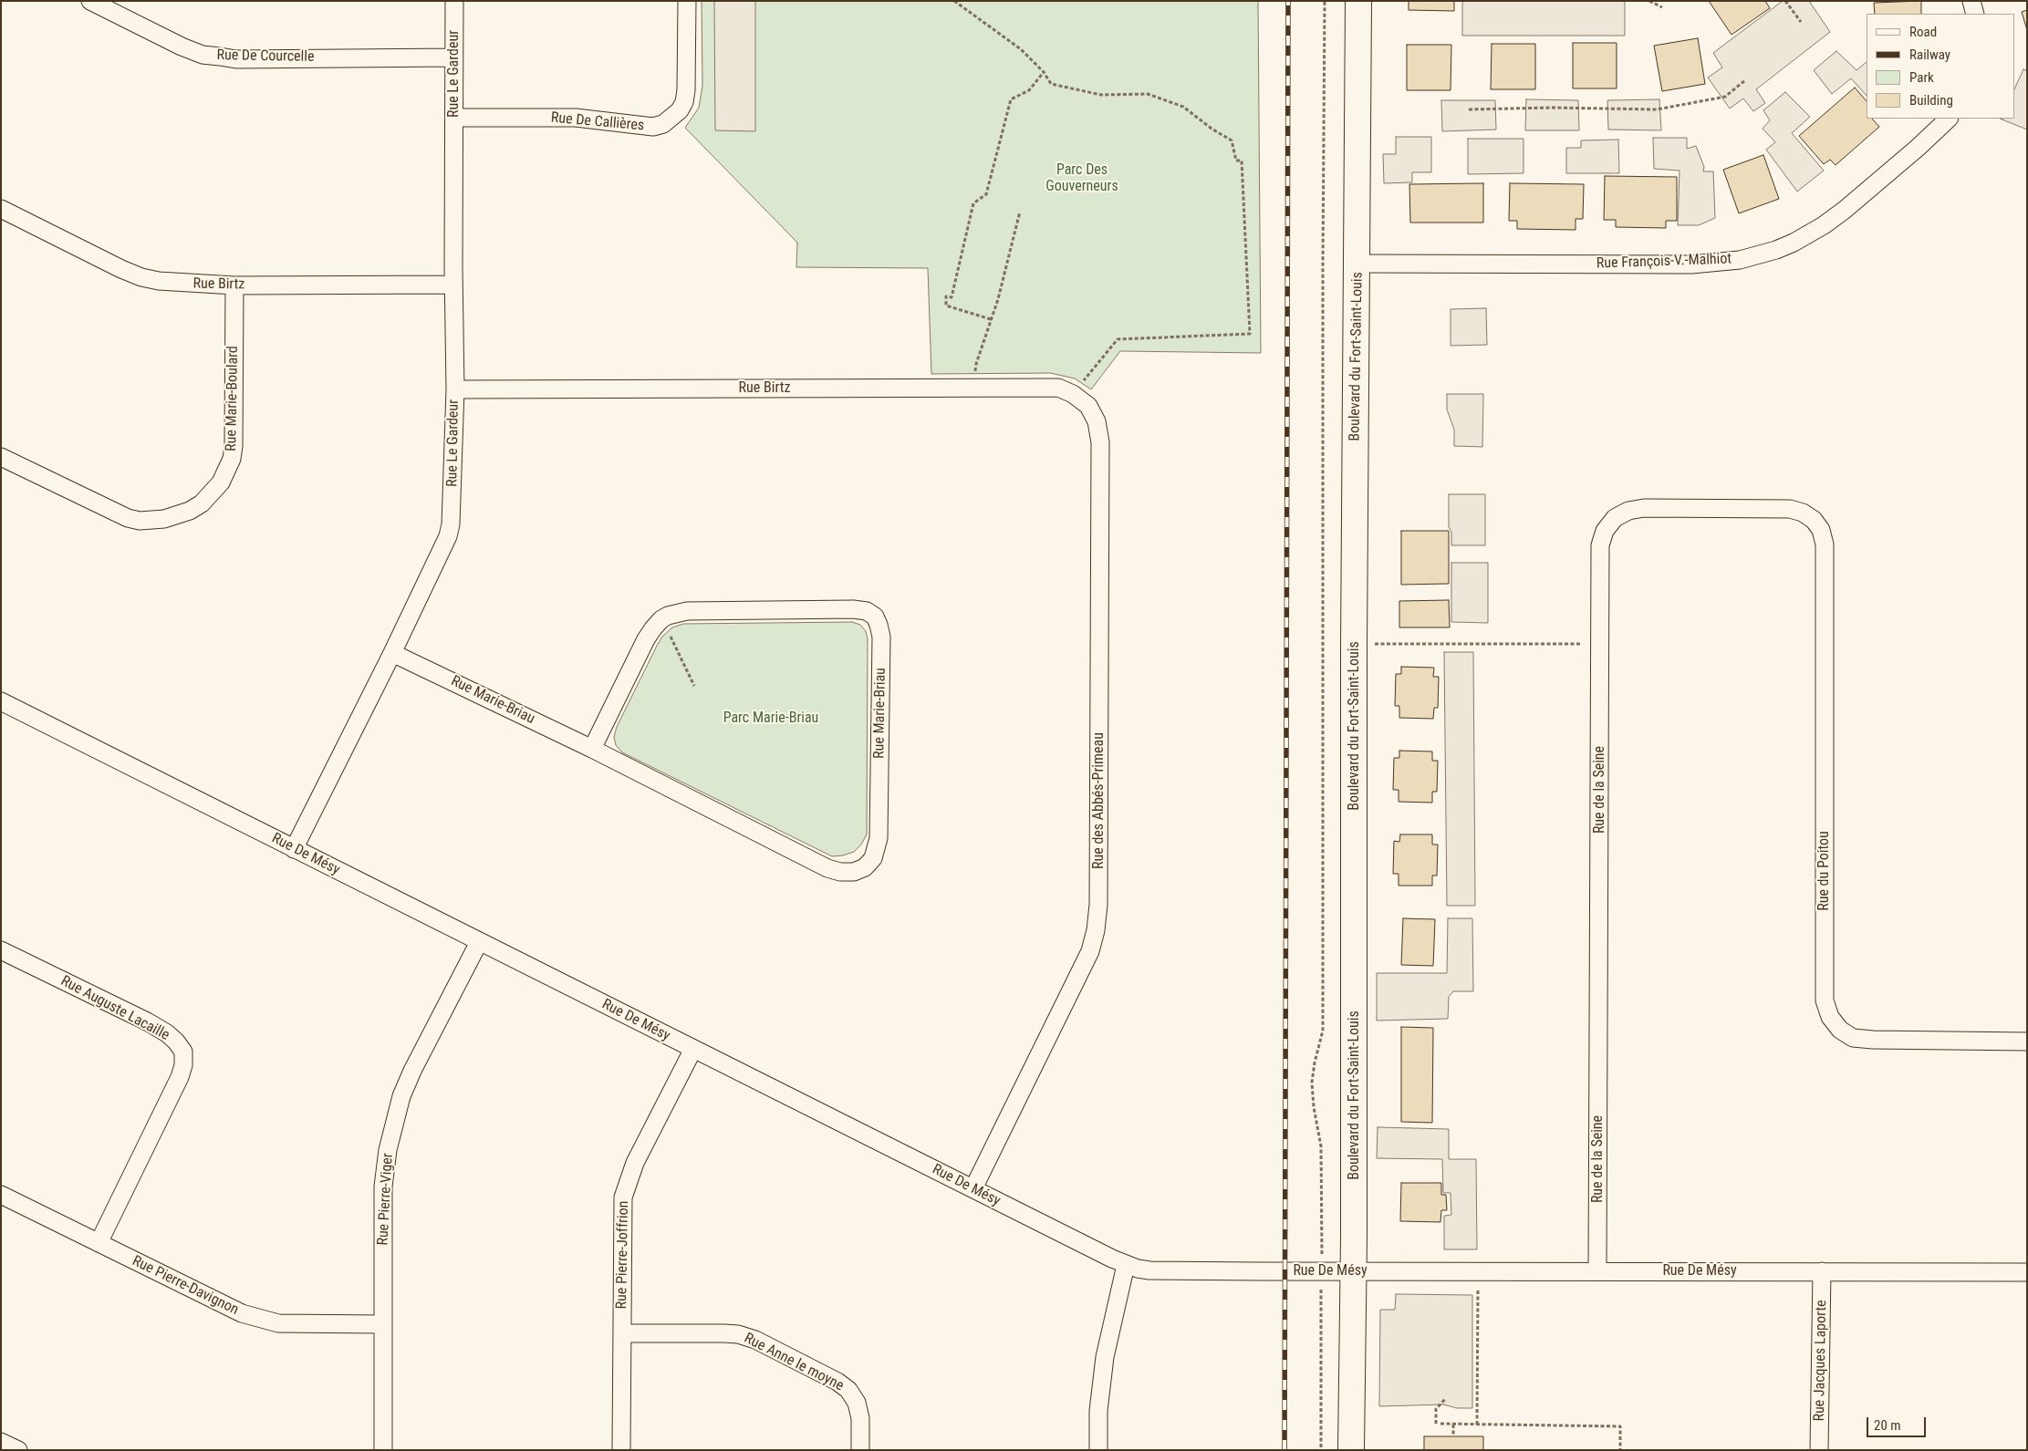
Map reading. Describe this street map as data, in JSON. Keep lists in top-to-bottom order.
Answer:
{
  "streets": {
    "street": [
      "Rue De Courcelle",
      "Rue Le Gardeur",
      "Rue De Callières",
      "Rue François-V.-Malhiot",
      "Rue Birtz",
      "Boulevard du Fort-Saint-Louis",
      "Rue Marie-Boulard",
      "Rue Marie-Briau",
      "Rue de la Seine",
      "Rue des Abbés-Primeau",
      "Rue De Mésy",
      "Rue du Poitou",
      "Rue Auguste Lacaille",
      "Rue Pierre-Viger",
      "Rue Pierre-Joffrion",
      "Rue Pierre-Davignon",
      "Rue Jacques Laporte",
      "Rue Anne le moyne"
    ]
  },
  "crossings": [
    ["Rue De Courcelle", "Rue Le Gardeur"],
    ["Rue Le Gardeur", "Rue De Callières"],
    ["Rue Le Gardeur", "Rue Birtz"],
    ["Rue Le Gardeur", "Rue Marie-Briau"],
    ["Rue Le Gardeur", "Rue De Mésy"],
    ["Rue François-V.-Malhiot", "Boulevard du Fort-Saint-Louis"],
    ["Rue Birtz", "Rue Marie-Boulard"],
    ["Rue Birtz", "Rue des Abbés-Primeau"],
    ["Boulevard du Fort-Saint-Louis", "Rue De Mésy"],
    ["Rue de la Seine", "Rue De Mésy"],
    ["Rue de la Seine", "Rue du Poitou"],
    ["Rue des Abbés-Primeau", "Rue De Mésy"],
    ["Rue De Mésy", "Rue Pierre-Viger"],
    ["Rue De Mésy", "Rue Pierre-Joffrion"],
    ["Rue De Mésy", "Rue Jacques Laporte"],
    ["Rue Auguste Lacaille", "Rue Pierre-Davignon"],
    ["Rue Pierre-Viger", "Rue Pierre-Davignon"],
    ["Rue Pierre-Joffrion", "Rue Anne le moyne"]
  ],
  "parks": ["Parc Des Gouverneurs", "Parc Marie-Briau"],
  "legend": [
    "Road",
    "Railway",
    "Park",
    "Building"
  ],
  "scale_bar": "20 m"
}
